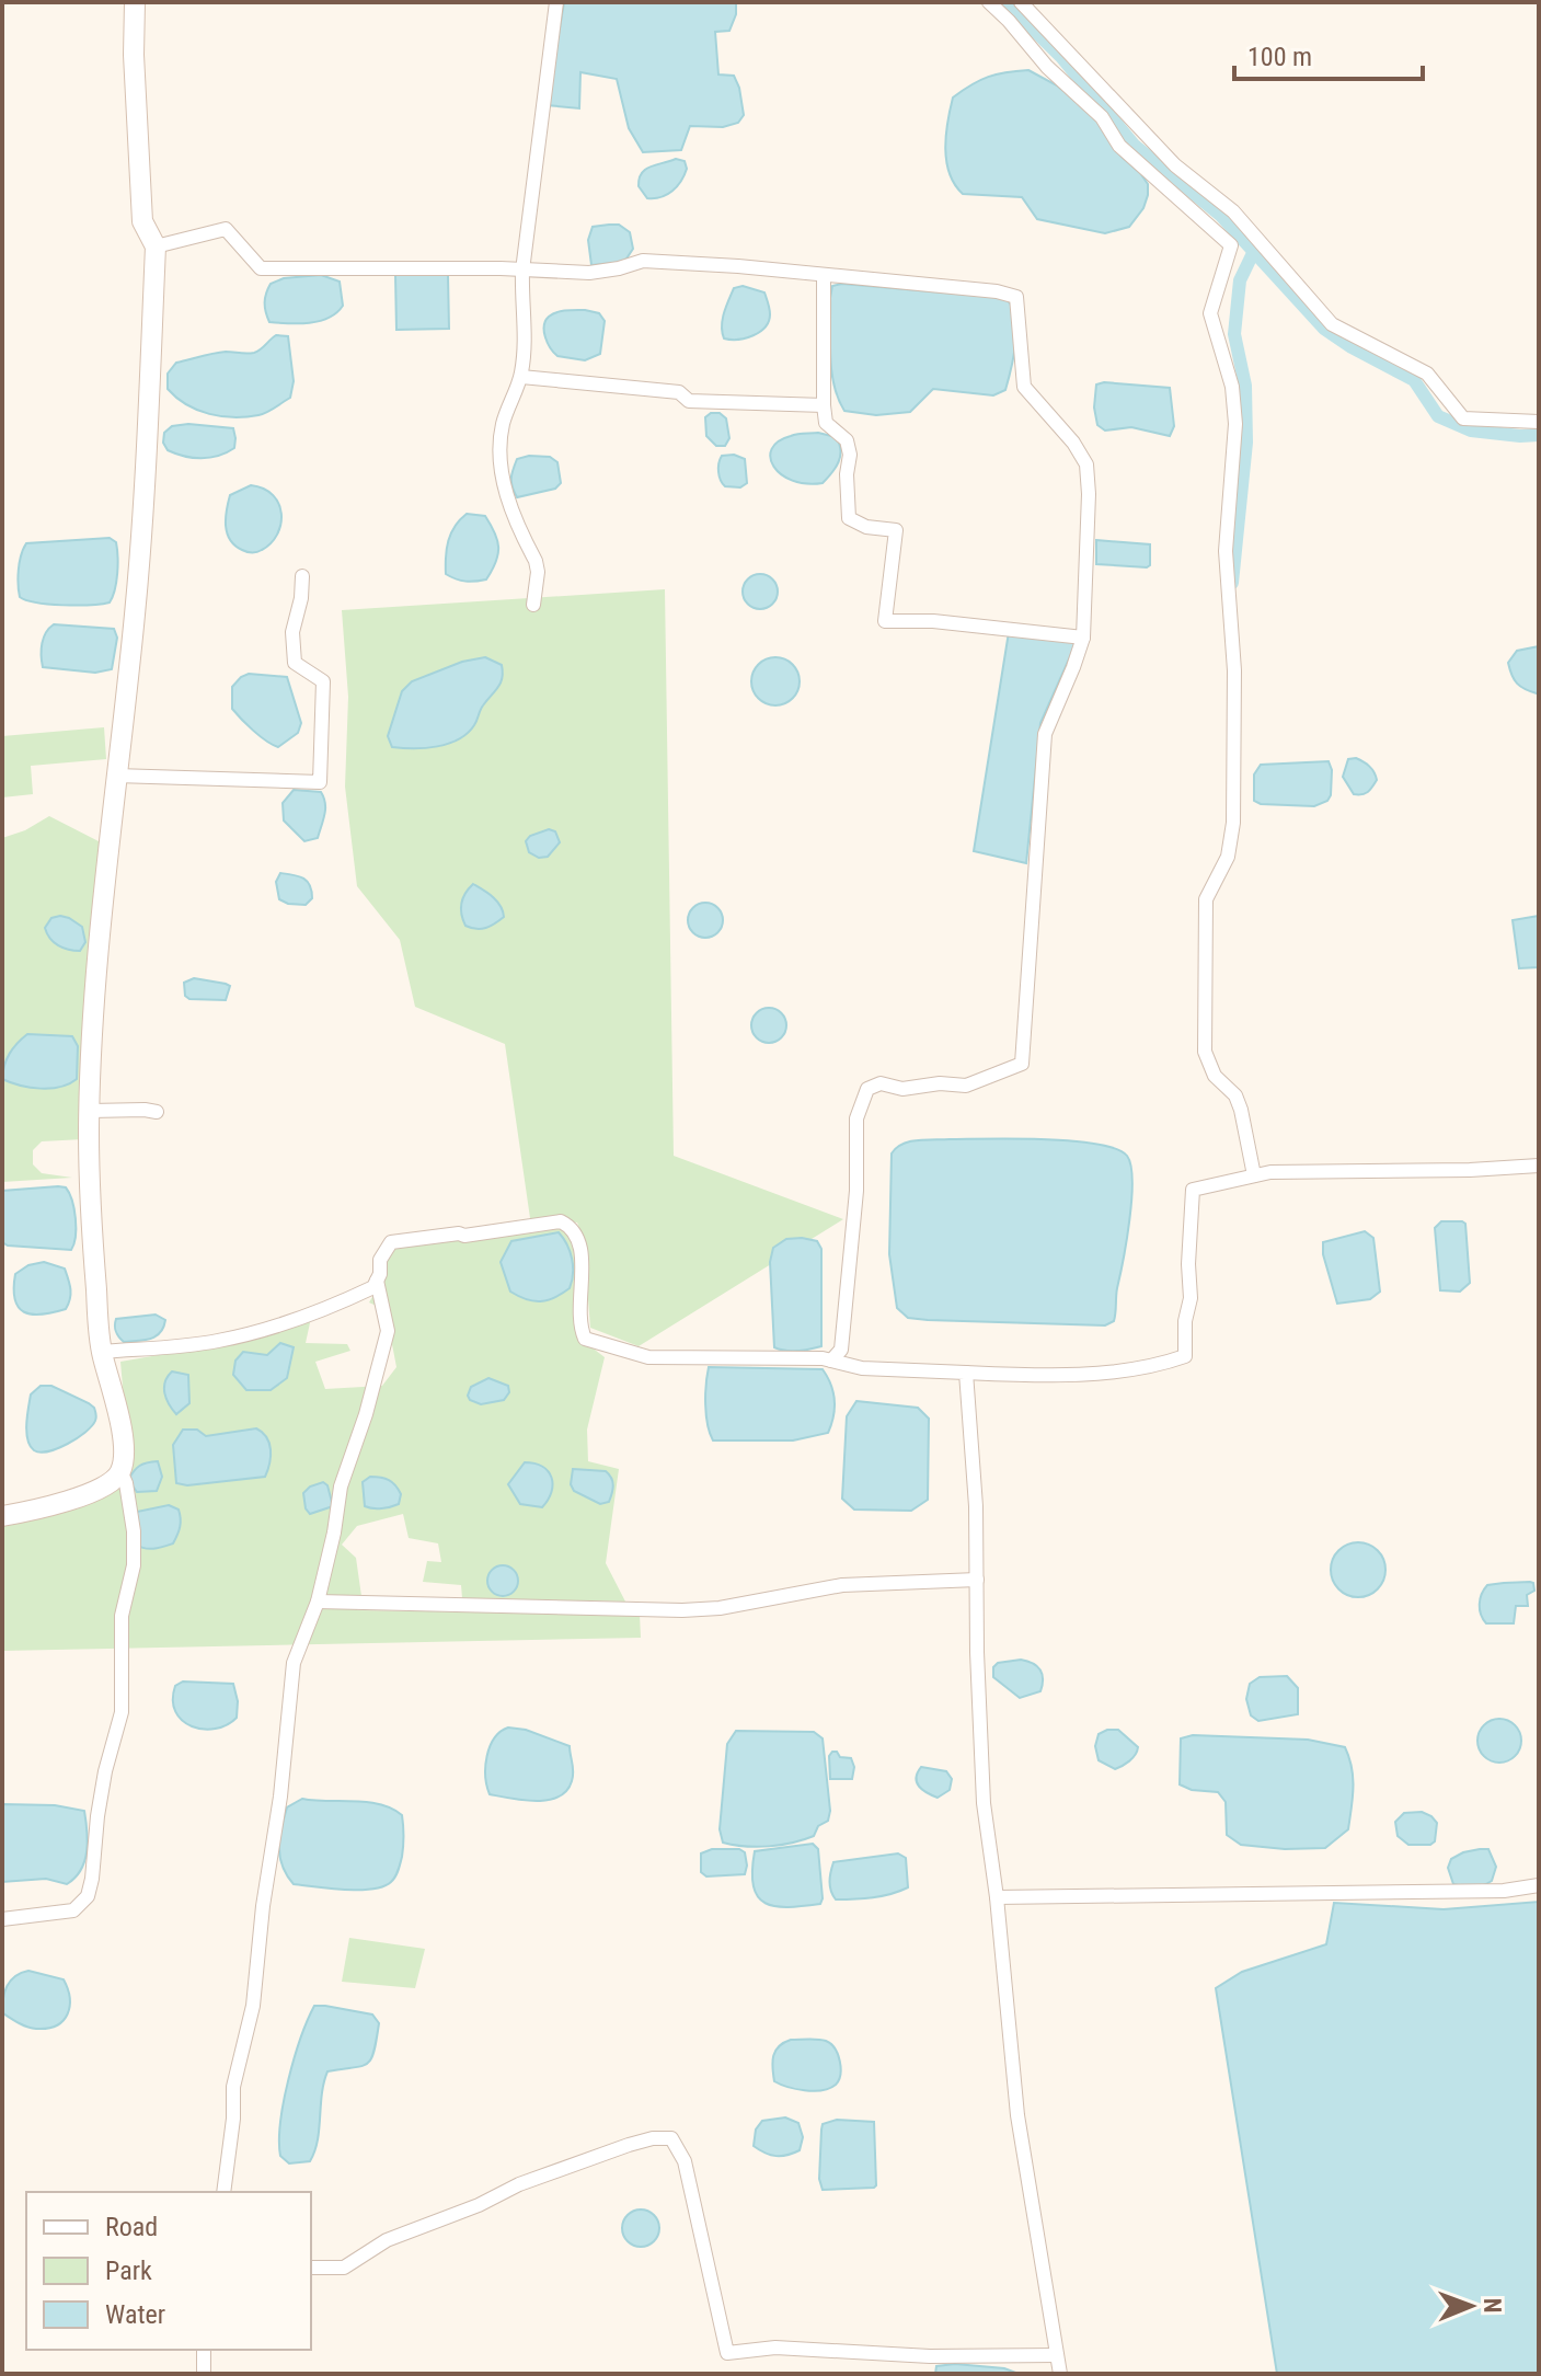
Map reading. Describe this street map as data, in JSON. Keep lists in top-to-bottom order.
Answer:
{
  "legend": ["Road", "Park", "Water"],
  "scale_bar": "100 m",
  "north": "right"
}
